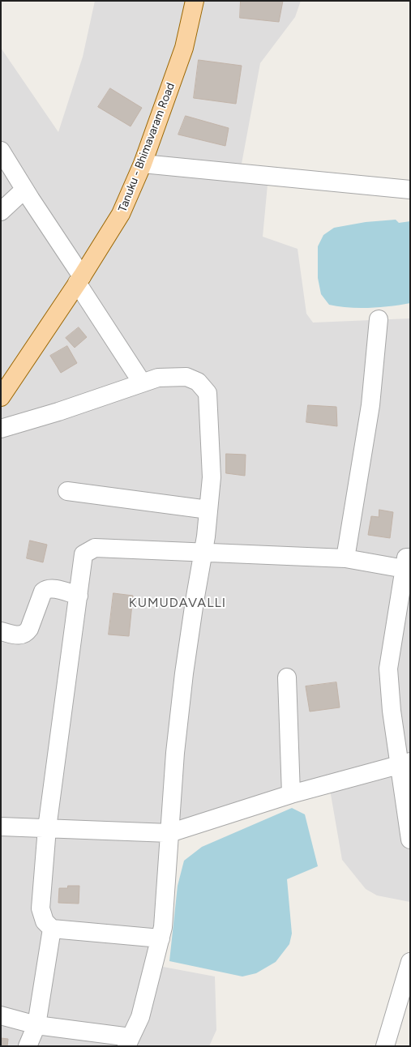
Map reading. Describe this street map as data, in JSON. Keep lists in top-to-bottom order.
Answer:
{
  "streets": {
    "main road": ["Tanuku - Bhimavaram Road"]
  },
  "districts": ["KUMUDAVALLI"]
}
